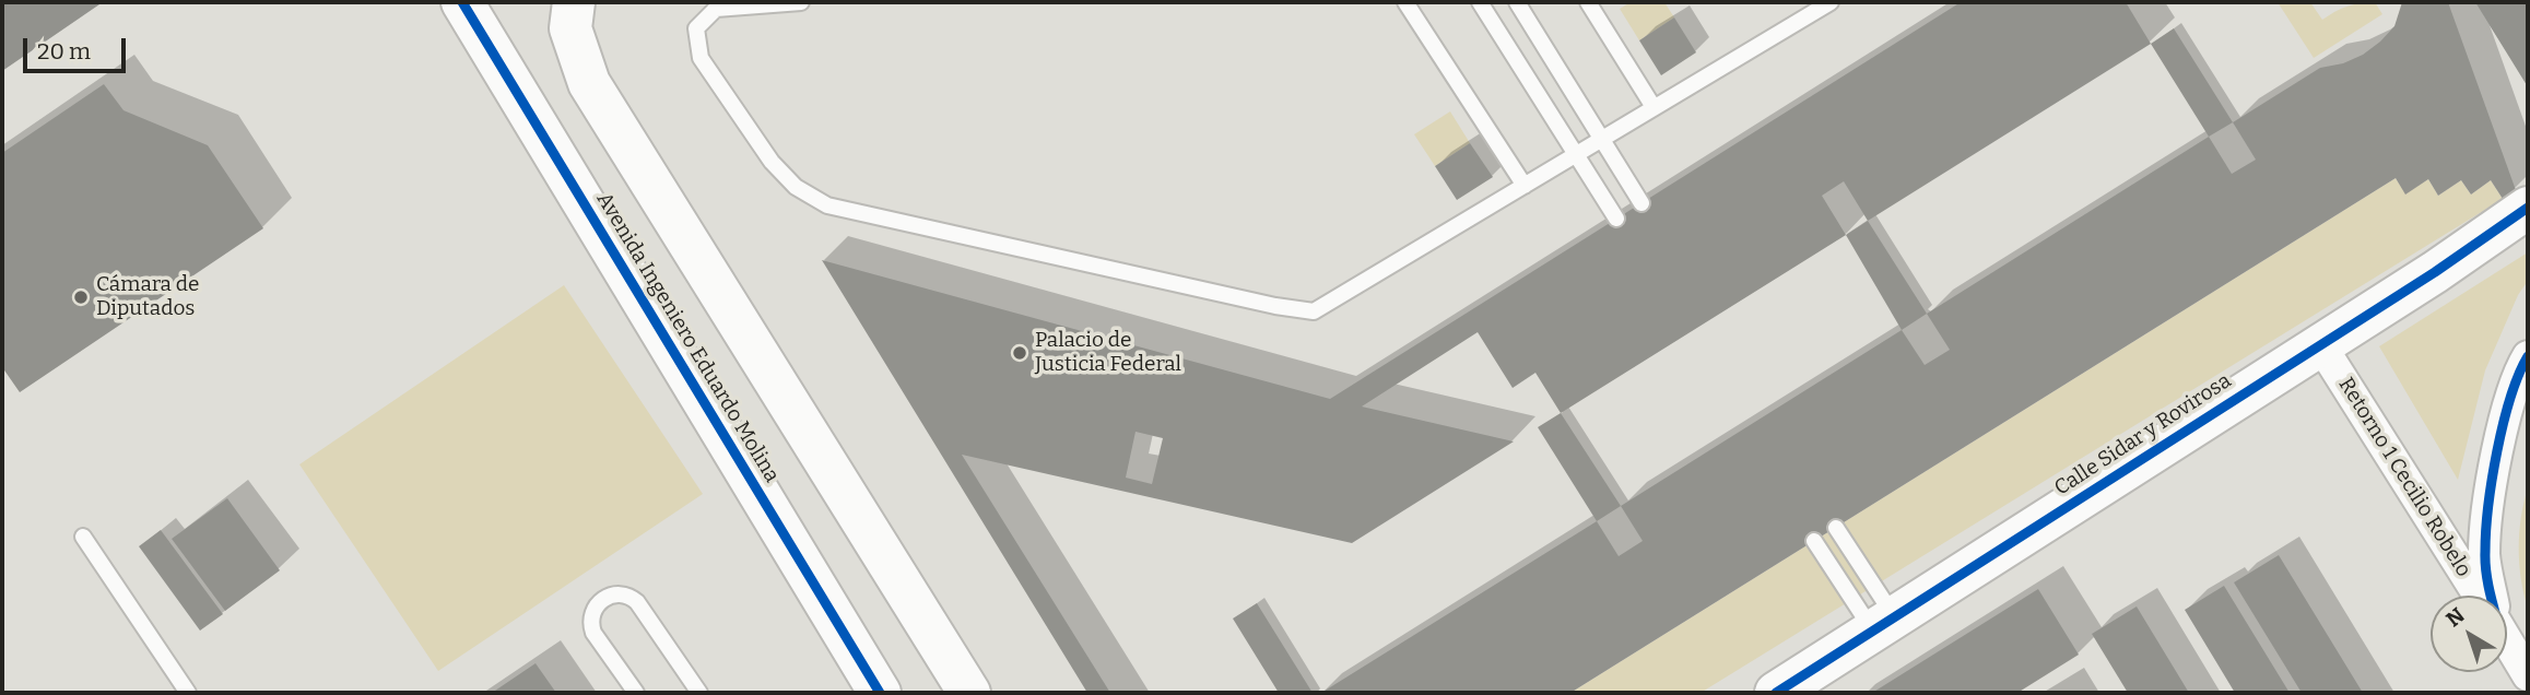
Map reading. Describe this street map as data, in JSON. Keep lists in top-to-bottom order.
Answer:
{
  "streets": {
    "street": ["Avenida Ingeniero Eduardo Molina", "Calle Sidar y Rovirosa", "Retorno 1 Cecilio Robelo"]
  },
  "crossings": [
    ["Calle Sidar y Rovirosa", "Retorno 1 Cecilio Robelo"]
  ],
  "places": ["Cámara de Diputados", "Palacio de Justicia Federal"],
  "scale_bar": "20 m",
  "north": "top left"
}
